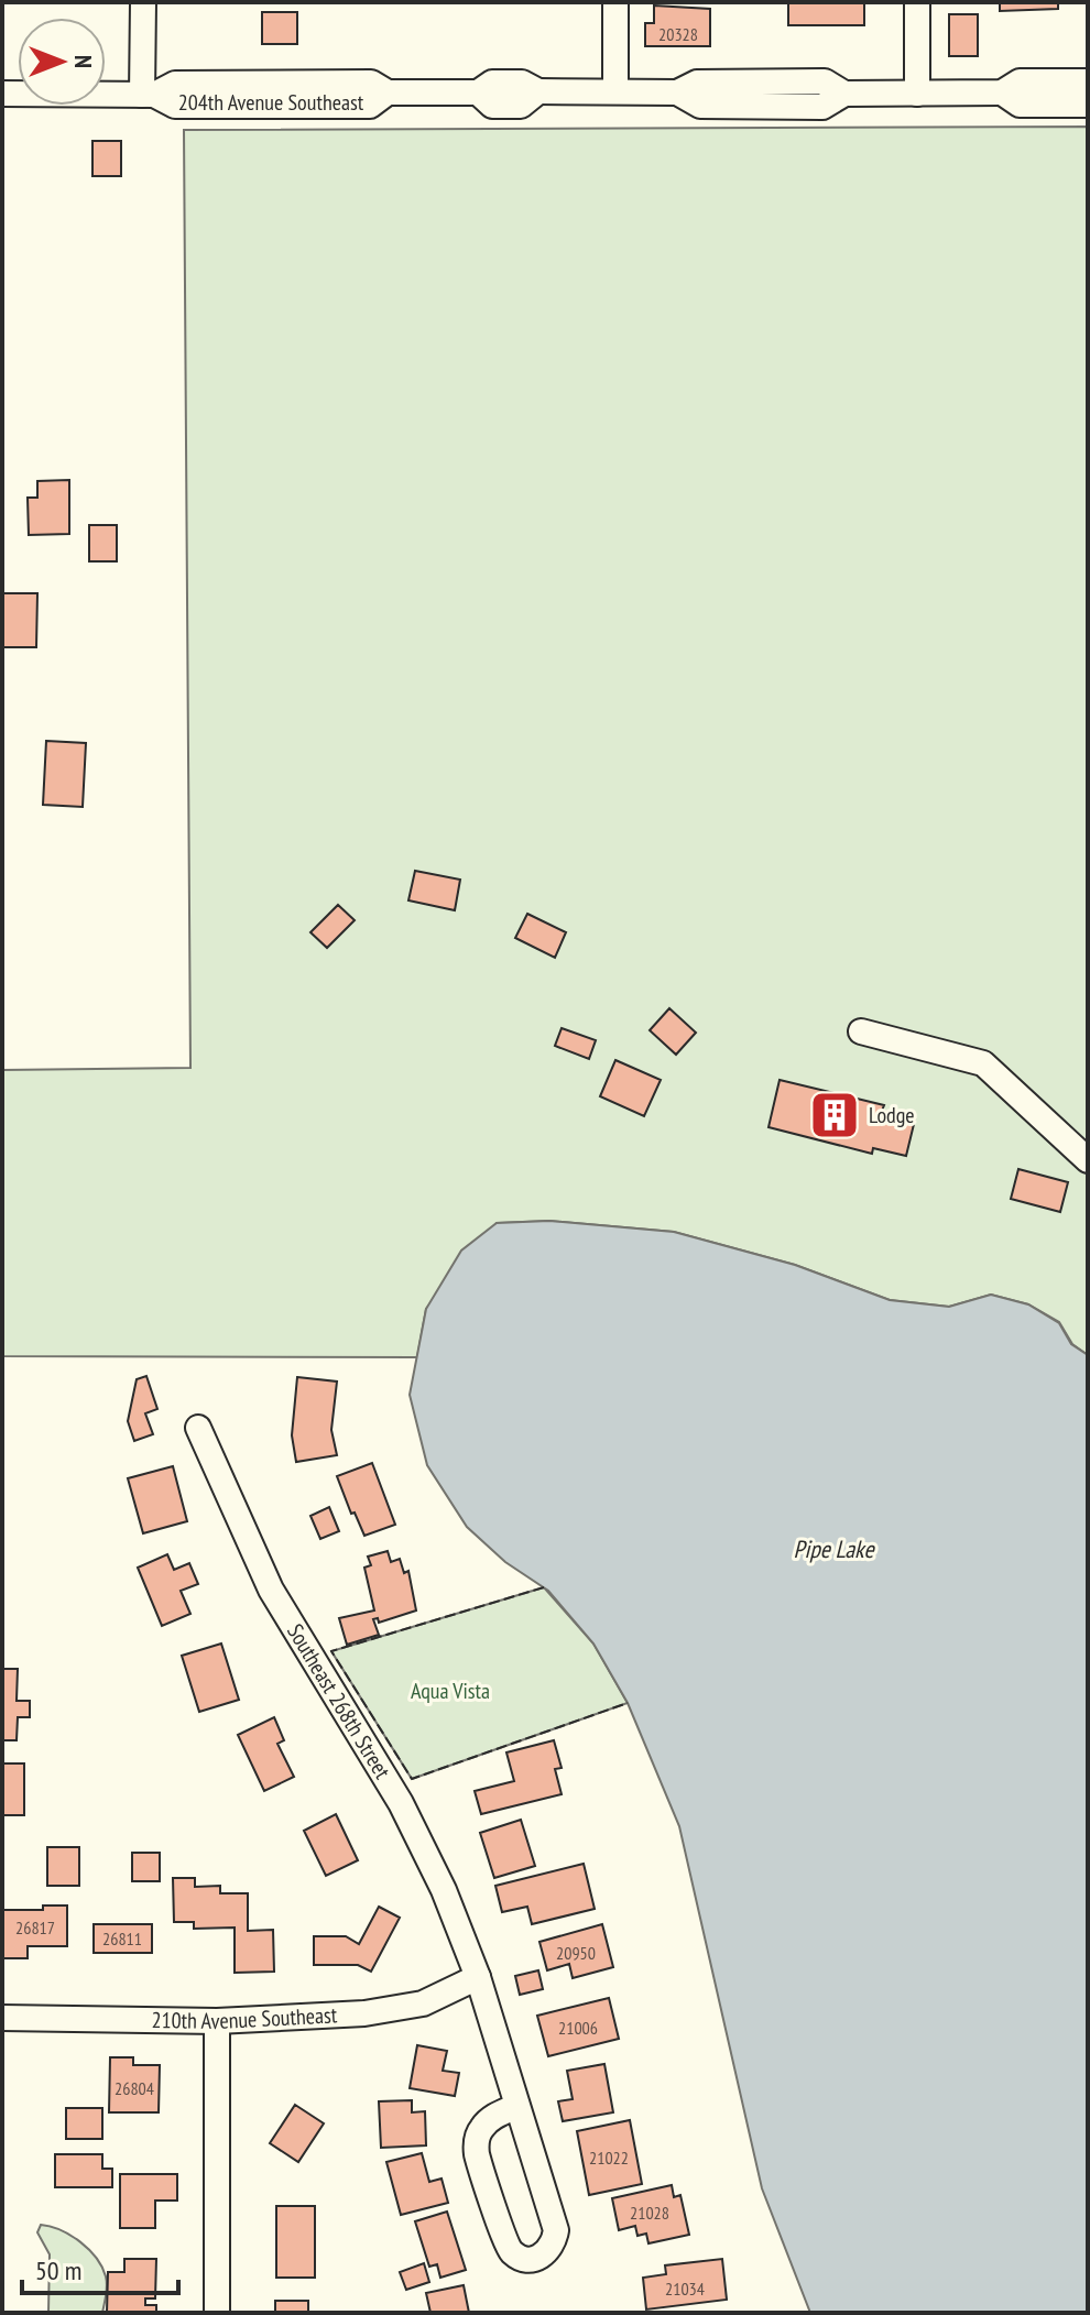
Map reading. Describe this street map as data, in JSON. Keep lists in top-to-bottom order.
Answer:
{
  "streets": {
    "street": ["204th Avenue Southeast", "Southeast 268th Street", "210th Avenue Southeast"]
  },
  "crossings": [
    ["Southeast 268th Street", "210th Avenue Southeast"]
  ],
  "water": ["Pipe Lake"],
  "parks": ["Aqua Vista"],
  "places": {
    "building": ["Lodge"]
  },
  "house_numbers": [
    "20328",
    "26817",
    "26811",
    "20950",
    "21006",
    "26804",
    "21022",
    "21028",
    "21034"
  ],
  "scale_bar": "50 m",
  "north": "right"
}
